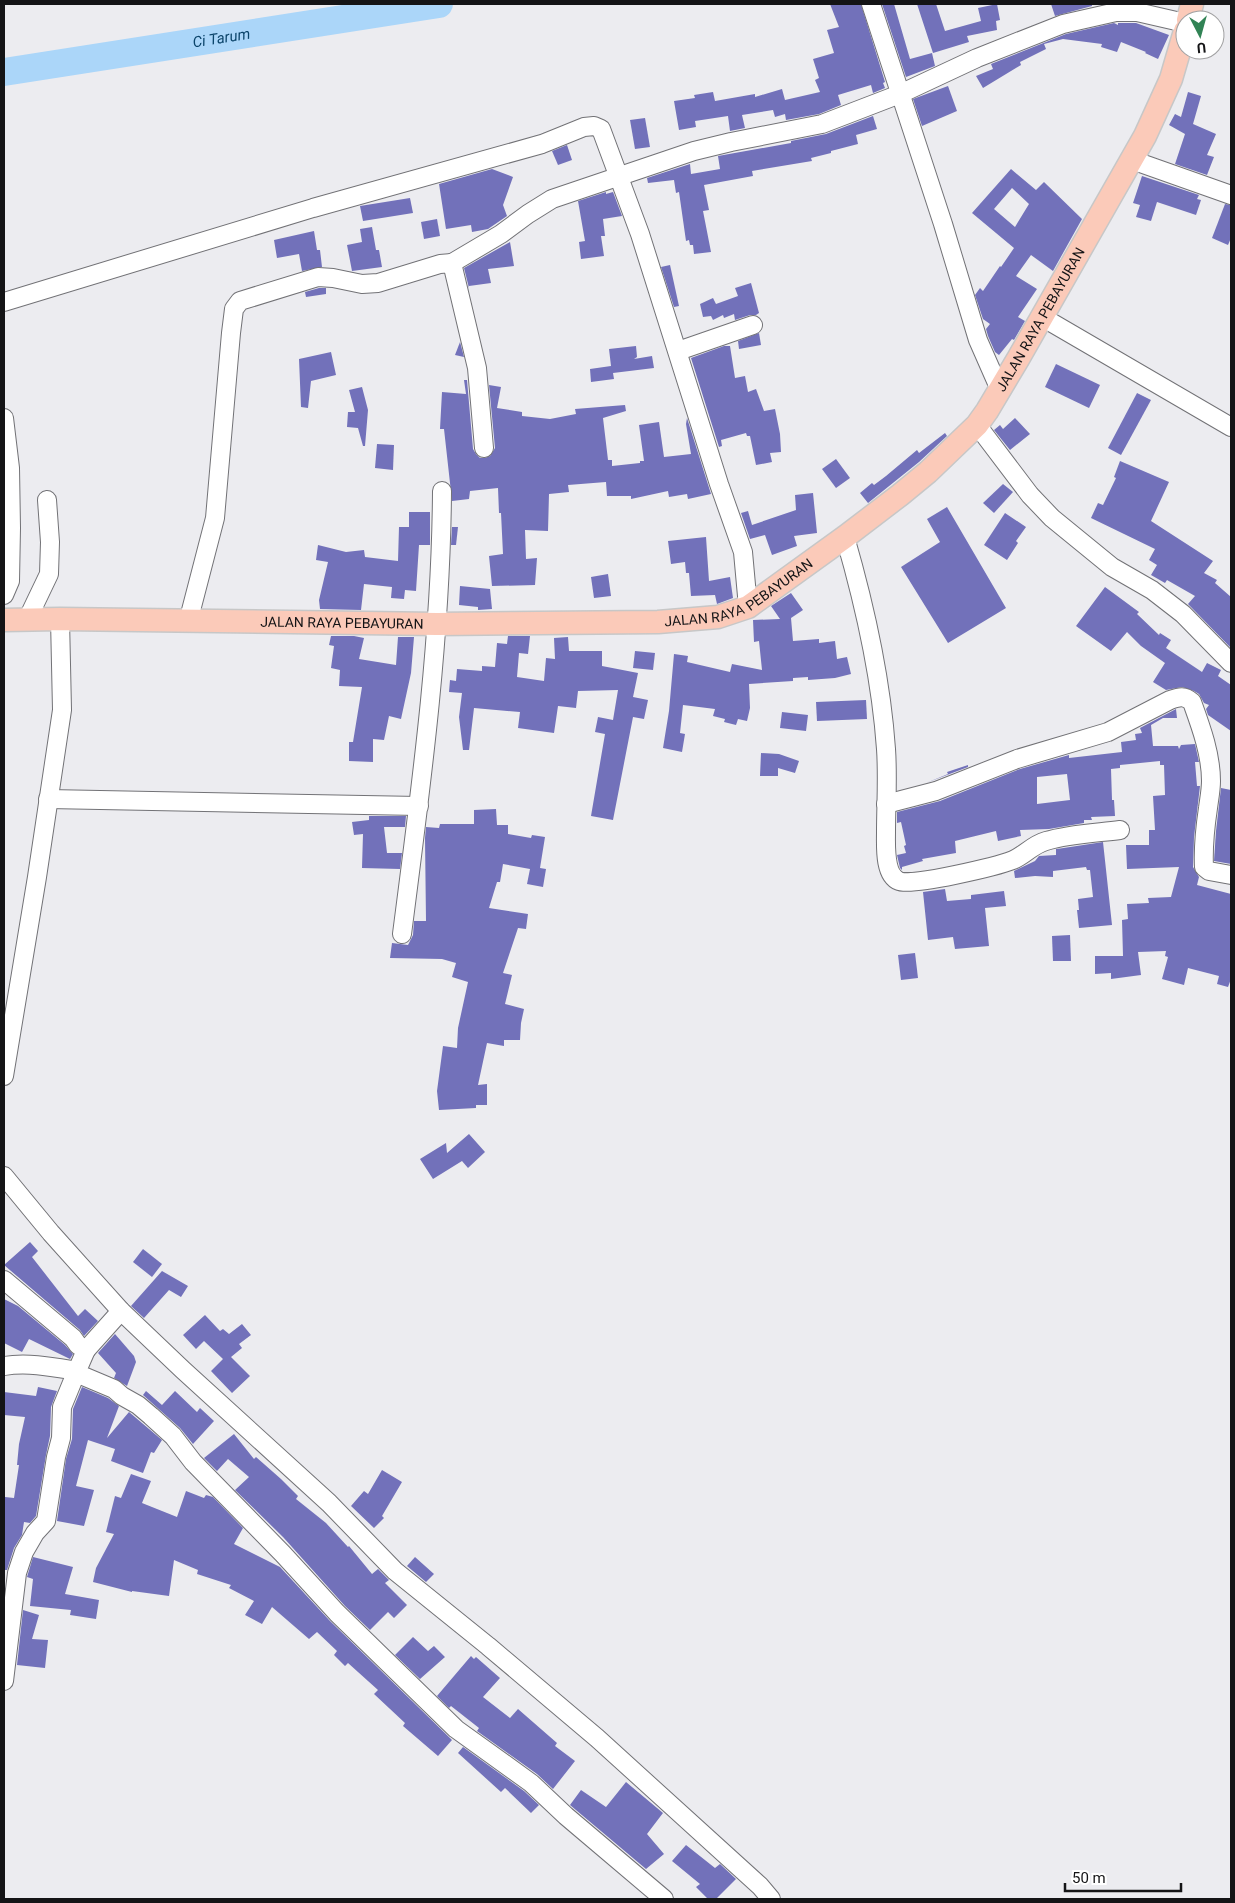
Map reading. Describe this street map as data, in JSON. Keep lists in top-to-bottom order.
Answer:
{
  "streets": {
    "main road": ["JALAN RAYA PEBAYURAN"]
  },
  "water": ["Ci Tarum"],
  "scale_bar": "50 m",
  "north": "bottom"
}
